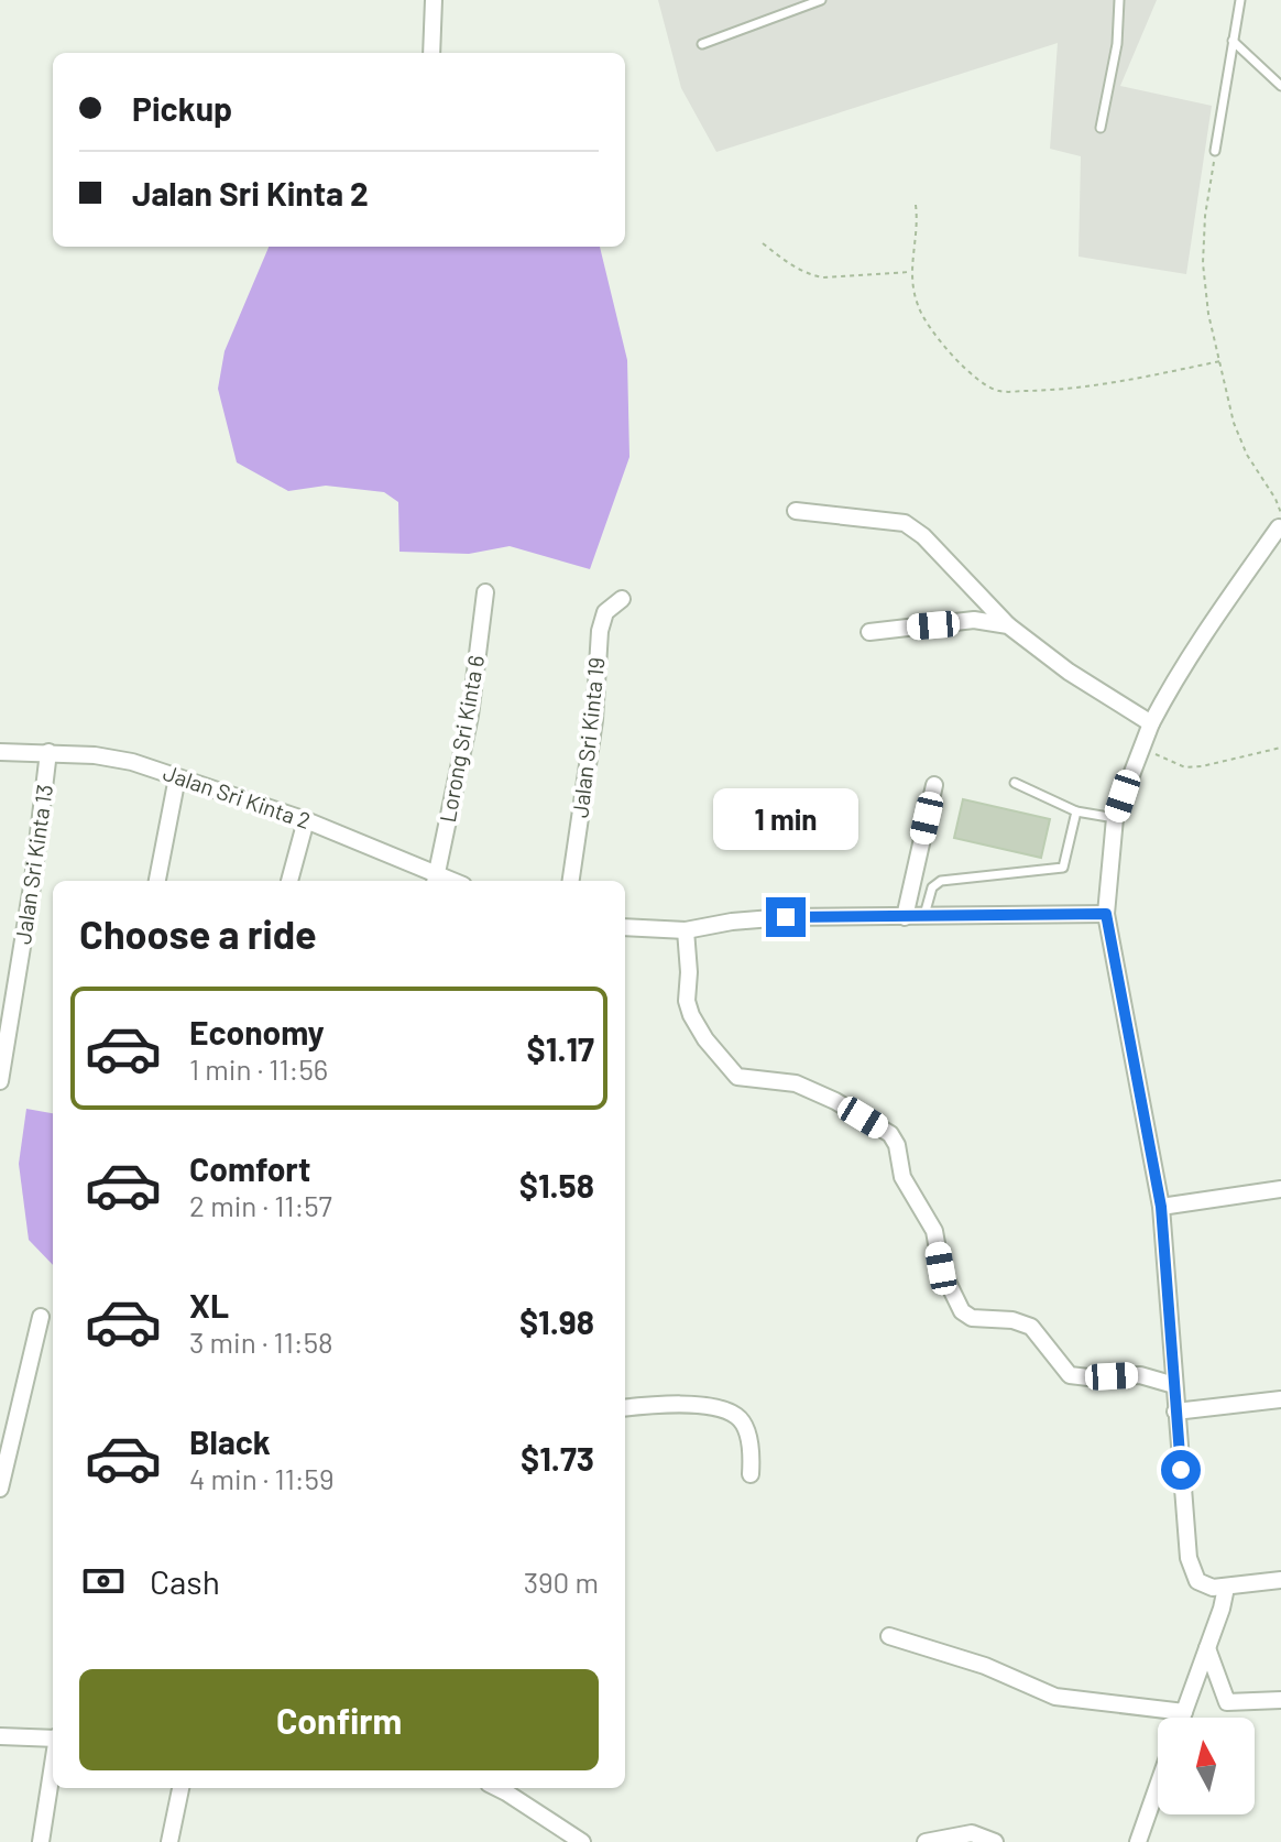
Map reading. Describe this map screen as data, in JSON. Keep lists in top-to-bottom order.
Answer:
{
  "streets": {
    "street": [
      "Jalan Sri Kinta 19",
      "Lorong Sri Kinta 6",
      "Jalan Sri Kinta 2",
      "Jalan Sri Kinta 13"
    ]
  },
  "crossings": [
    ["Lorong Sri Kinta 6", "Jalan Sri Kinta 2"],
    ["Jalan Sri Kinta 2", "Jalan Sri Kinta 13"]
  ],
  "north": "top",
  "page": {
    "banner": ["Pickup", "Jalan Sri Kinta 2"],
    "bubble": "1 min",
    "heading": "Choose a ride",
    "list": [
      {
        "name": "Economy",
        "note": "1 min · 11:56",
        "value": "$1.17"
      },
      {
        "name": "Comfort",
        "note": "2 min · 11:57",
        "value": "$1.58"
      },
      {
        "name": "XL",
        "note": "3 min · 11:58",
        "value": "$1.98"
      },
      {
        "name": "Black",
        "note": "4 min · 11:59",
        "value": "$1.73"
      }
    ],
    "pay": ["Cash", "390 m"],
    "buttons": "Confirm"
  }
}
